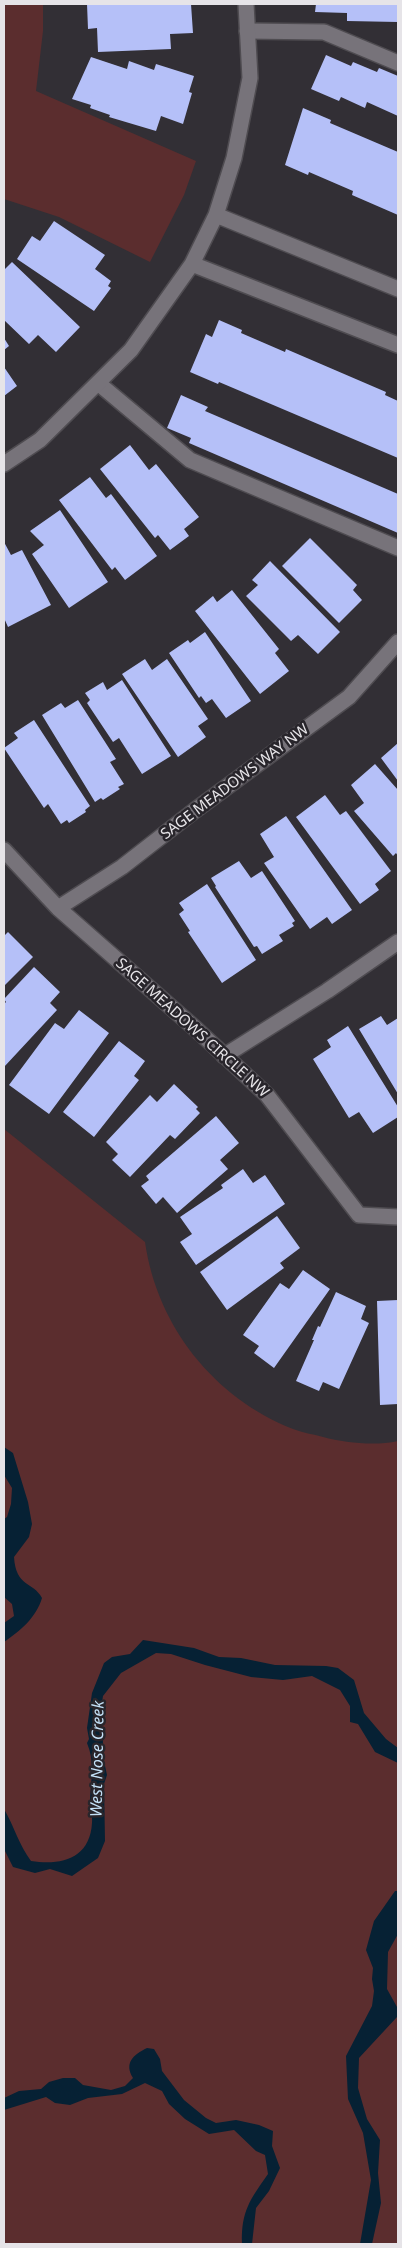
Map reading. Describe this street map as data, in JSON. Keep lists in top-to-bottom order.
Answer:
{
  "streets": {
    "street": ["SAGE MEADOWS WAY NW", "SAGE MEADOWS CIRCLE NW"]
  },
  "crossings": [
    ["SAGE MEADOWS WAY NW", "SAGE MEADOWS CIRCLE NW"]
  ],
  "water": ["West Nose Creek"]
}
